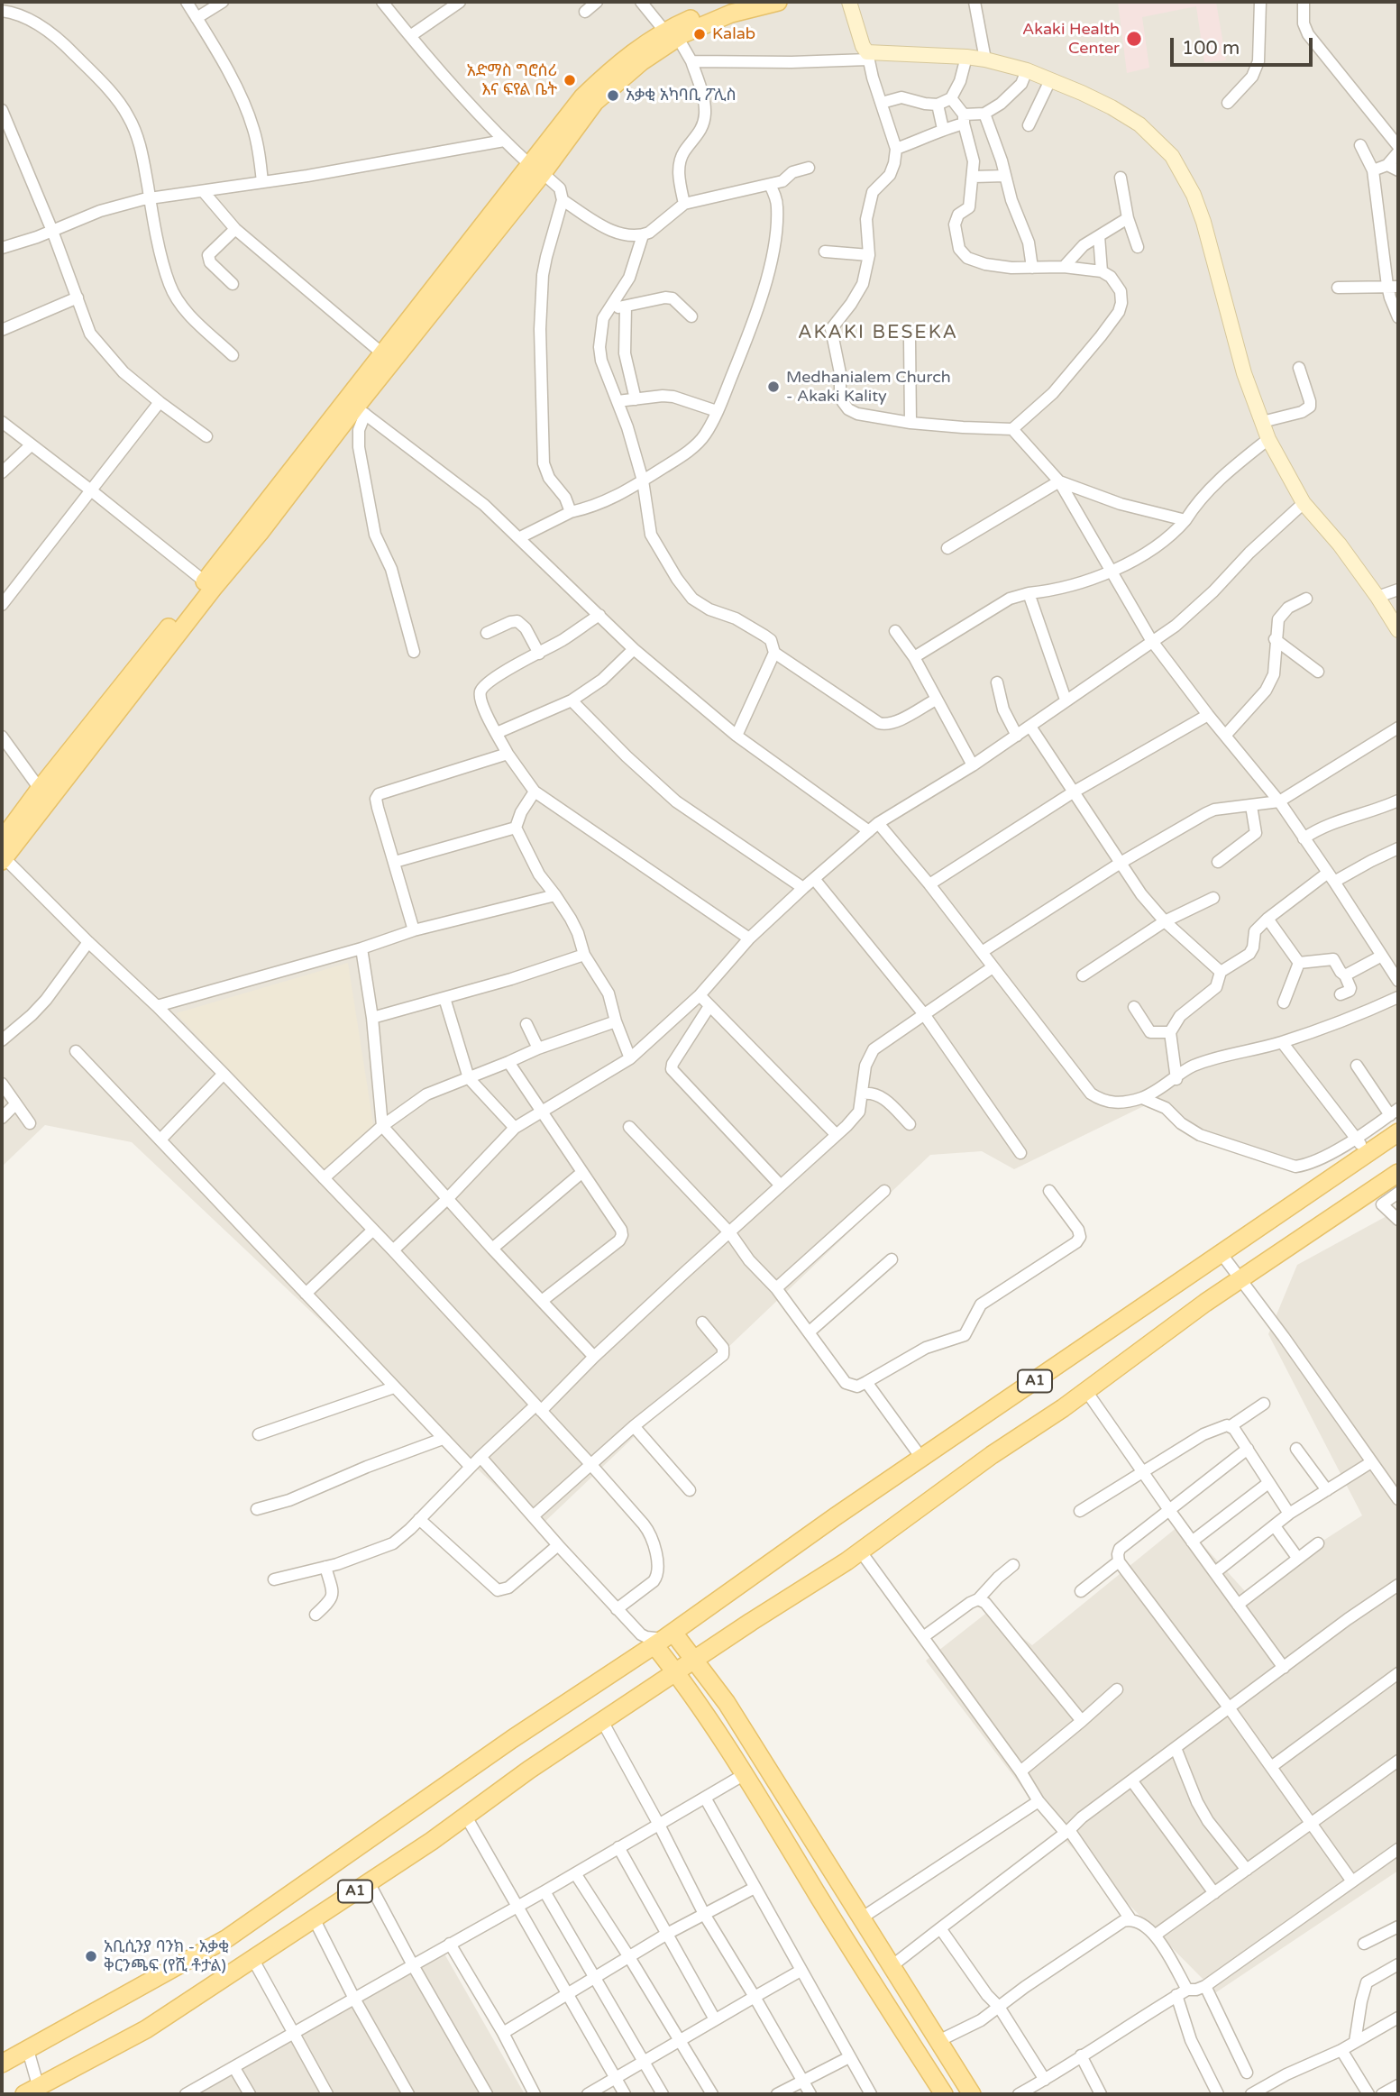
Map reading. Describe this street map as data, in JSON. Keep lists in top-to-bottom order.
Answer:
{
  "streets": {
    "main road": ["A1"]
  },
  "districts": ["AKAKI BESEKA"],
  "places": [
    "Kalab",
    "Akaki Health Center",
    "አድማስ ግሮሰሪ እና ፍየል ቤት",
    "አቃቂ አካባቢ ፖሊስ",
    "Medhanialem Church - Akaki Kality",
    "አቢሲንያ ባንክ - አቃቂ ቅርንጫፍ (የሺ ቶታል)"
  ],
  "scale_bar": "100 m"
}
